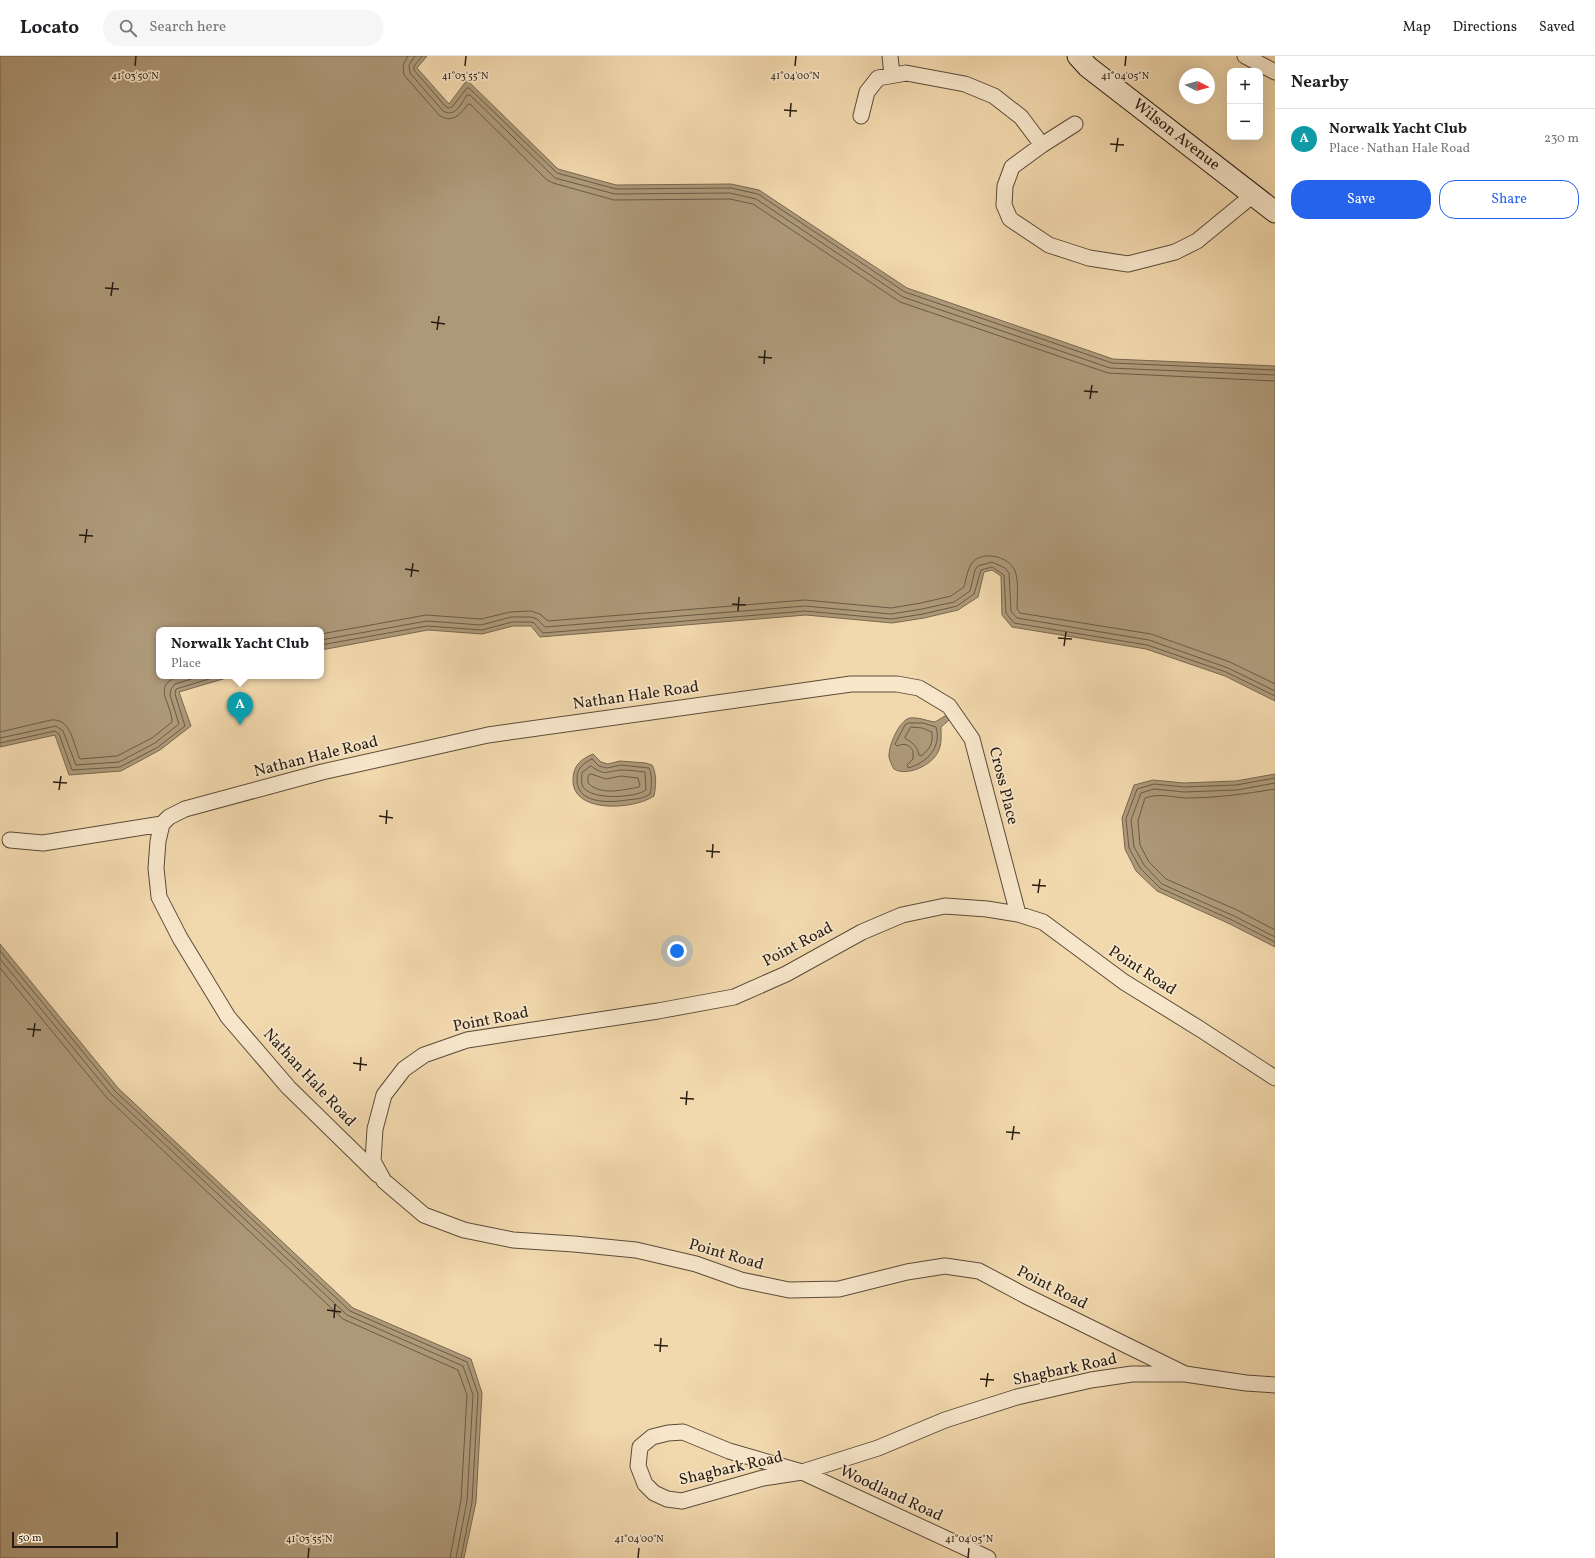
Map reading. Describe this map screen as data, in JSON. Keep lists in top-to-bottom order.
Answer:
{
  "streets": {
    "main road": ["Wilson Avenue"],
    "street": [
      "Nathan Hale Road",
      "Cross Place",
      "Point Road",
      "Shagbark Road",
      "Woodland Road"
    ]
  },
  "crossings": [
    ["Nathan Hale Road", "Cross Place"],
    ["Nathan Hale Road", "Point Road"],
    ["Cross Place", "Point Road"],
    ["Point Road", "Shagbark Road"],
    ["Shagbark Road", "Woodland Road"]
  ],
  "scale_bar": "50 m",
  "north": "right",
  "page": {
    "header": "Locato",
    "search": "Search here",
    "nav": ["Map", "Directions", "Saved"],
    "heading": "Nearby",
    "map_buttons": ["+", "−"],
    "list": [
      {
        "mark": "A",
        "name": "Norwalk Yacht Club",
        "note": "Place · Nathan Hale Road",
        "value": "230 m"
      }
    ],
    "buttons": ["Save", "Share"],
    "popup": ["Norwalk Yacht Club", "Place"],
    "pins": "A",
    "scale": "50 m"
  },
  "coordinates": [
    "41°03'50\"N",
    "41°03'55\"N",
    "41°04'00\"N",
    "41°04'05\"N"
  ]
}
